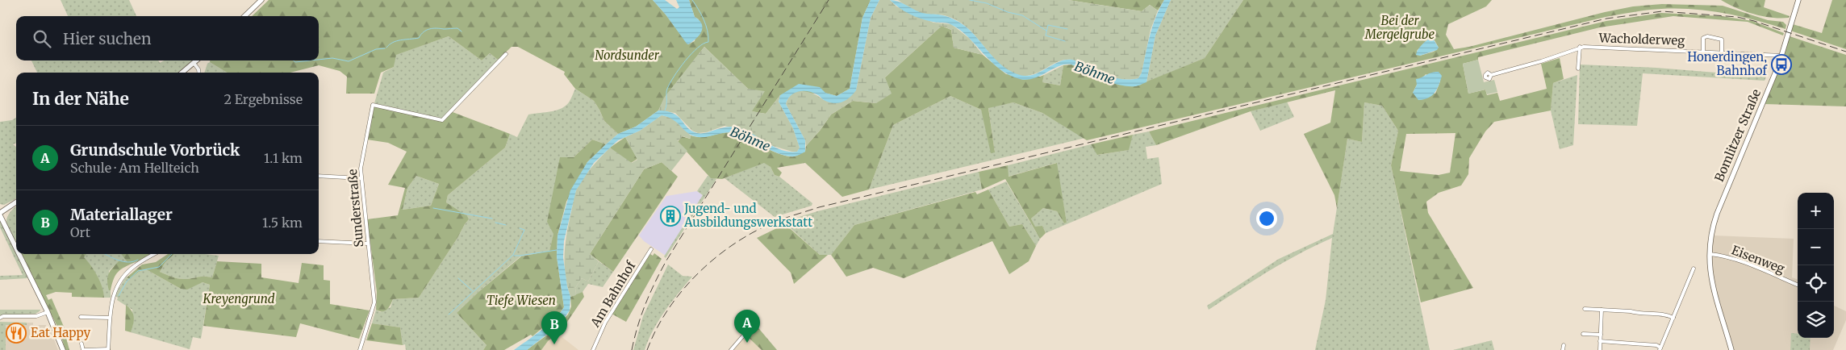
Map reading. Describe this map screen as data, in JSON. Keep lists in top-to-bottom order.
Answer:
{
  "streets": {
    "street": [
      "Wacholderweg",
      "Bomlitzer Straße",
      "Sunderstraße",
      "Eisenweg",
      "Am Bahnhof"
    ]
  },
  "crossings": [
    ["Wacholderweg", "Bomlitzer Straße"],
    ["Bomlitzer Straße", "Eisenweg"]
  ],
  "water": ["Böhme"],
  "parks": [
    "Bei der Mergelgrube",
    "Nordsunder",
    "Kreyengrund",
    "Tiefe Wiesen"
  ],
  "places": {
    "bus stop": ["Honerdingen, Bahnhof"],
    "building": ["Jugend- und Ausbildungswerkstatt"],
    "restaurant": ["Eat Happy"]
  },
  "page": {
    "search": "Hier suchen",
    "heading": ["In der Nähe", "2 Ergebnisse"],
    "list": [
      {
        "mark": "A",
        "name": "Grundschule Vorbrück",
        "note": "Schule · Am Hellteich",
        "value": "1.1 km"
      },
      {
        "mark": "B",
        "name": "Materiallager",
        "note": "Ort",
        "value": "1.5 km"
      }
    ],
    "map_buttons": ["+", "−"],
    "pins": ["A", "B"]
  }
}
